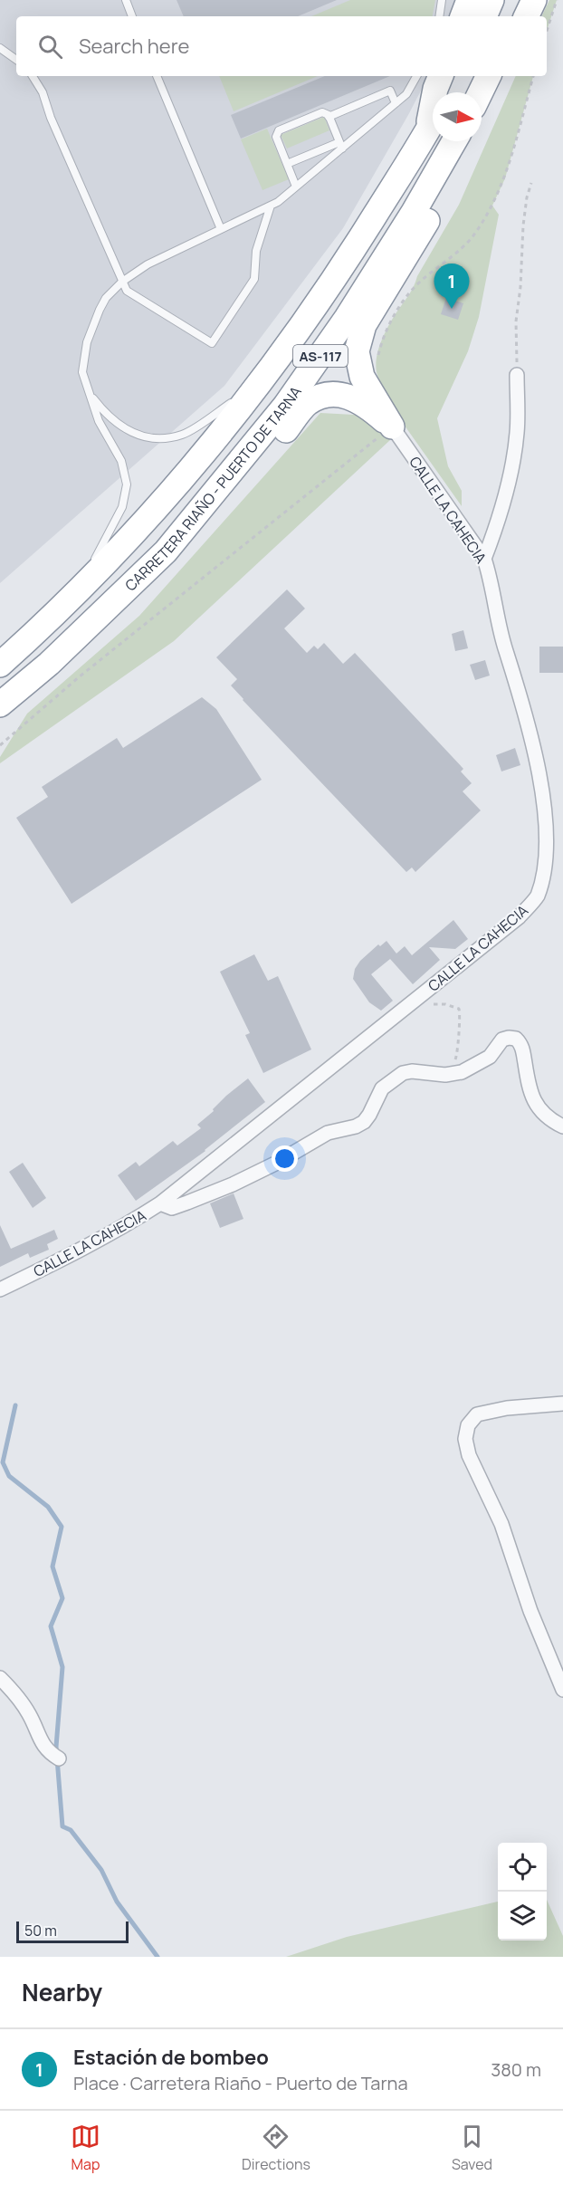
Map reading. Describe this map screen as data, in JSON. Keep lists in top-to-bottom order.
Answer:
{
  "streets": {
    "highway": ["AS-117", "CARRETERA RIAÑO - PUERTO DE TARNA"],
    "street": ["CALLE LA CAHECIA"]
  },
  "scale_bar": "50 m",
  "north": "right",
  "page": {
    "search": "Search here",
    "pins": "1",
    "scale": "50 m",
    "heading": "Nearby",
    "list": [
      {
        "mark": "1",
        "name": "Estación de bombeo",
        "note": "Place · Carretera Riaño - Puerto de Tarna",
        "value": "380 m"
      }
    ],
    "nav": ["Map", "Directions", "Saved"]
  }
}
